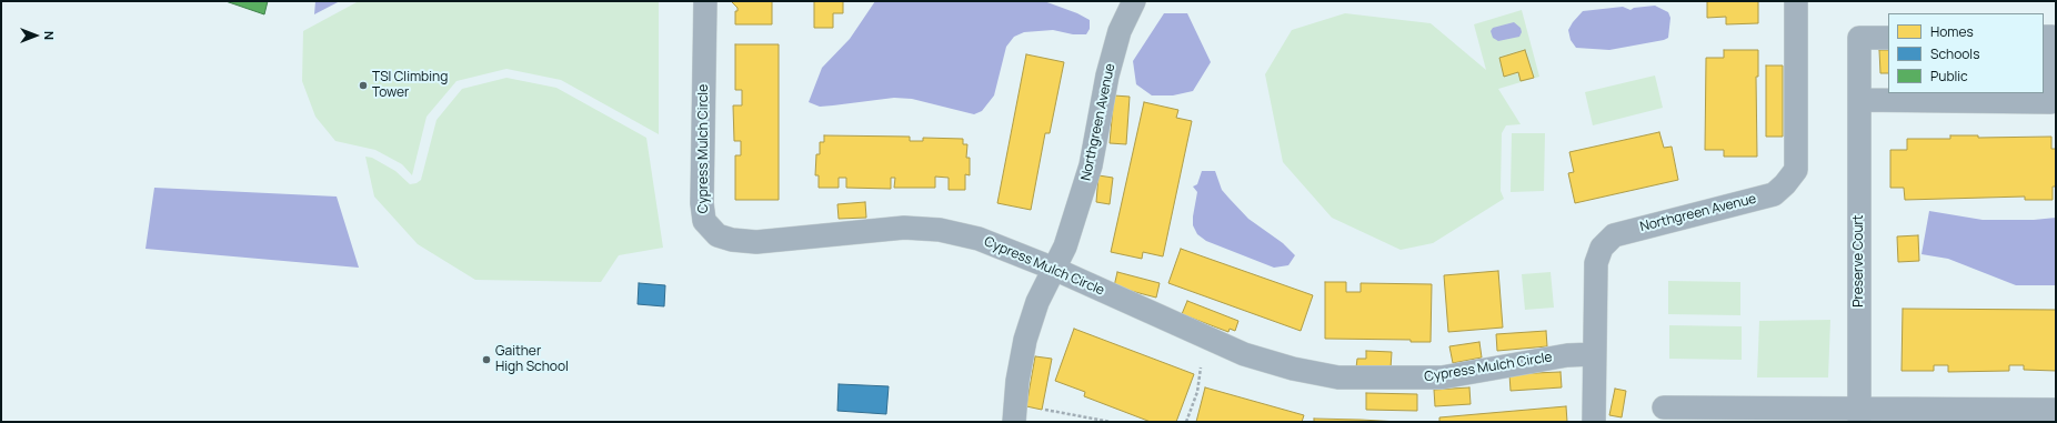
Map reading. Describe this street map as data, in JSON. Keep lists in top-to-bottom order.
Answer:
{
  "streets": {
    "street": ["Northgreen Avenue", "Cypress Mulch Circle", "Preserve Court"]
  },
  "crossings": [
    ["Northgreen Avenue", "Cypress Mulch Circle"]
  ],
  "places": ["TSI Climbing Tower", "Gaither High School"],
  "legend": ["Homes", "Schools", "Public"],
  "north": "right"
}
